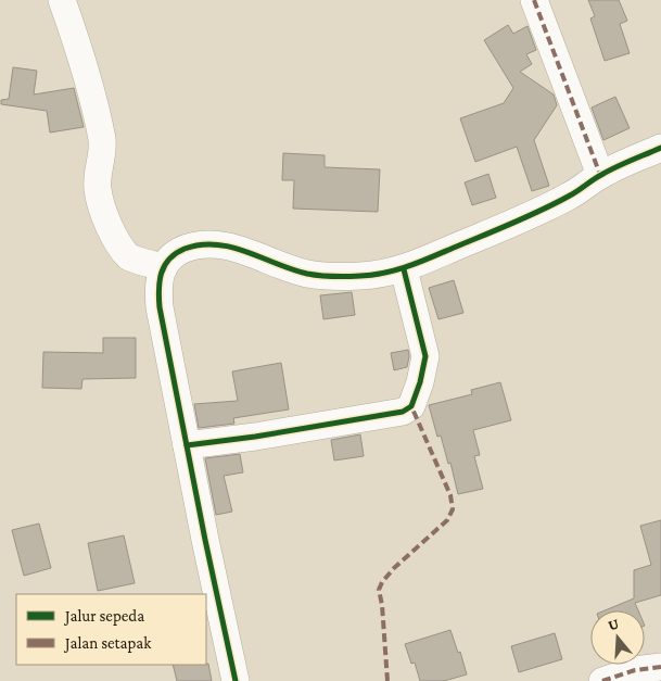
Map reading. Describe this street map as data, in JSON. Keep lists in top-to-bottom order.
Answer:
{
  "legend": ["Jalur sepeda", "Jalan setapak"],
  "north": "top"
}
